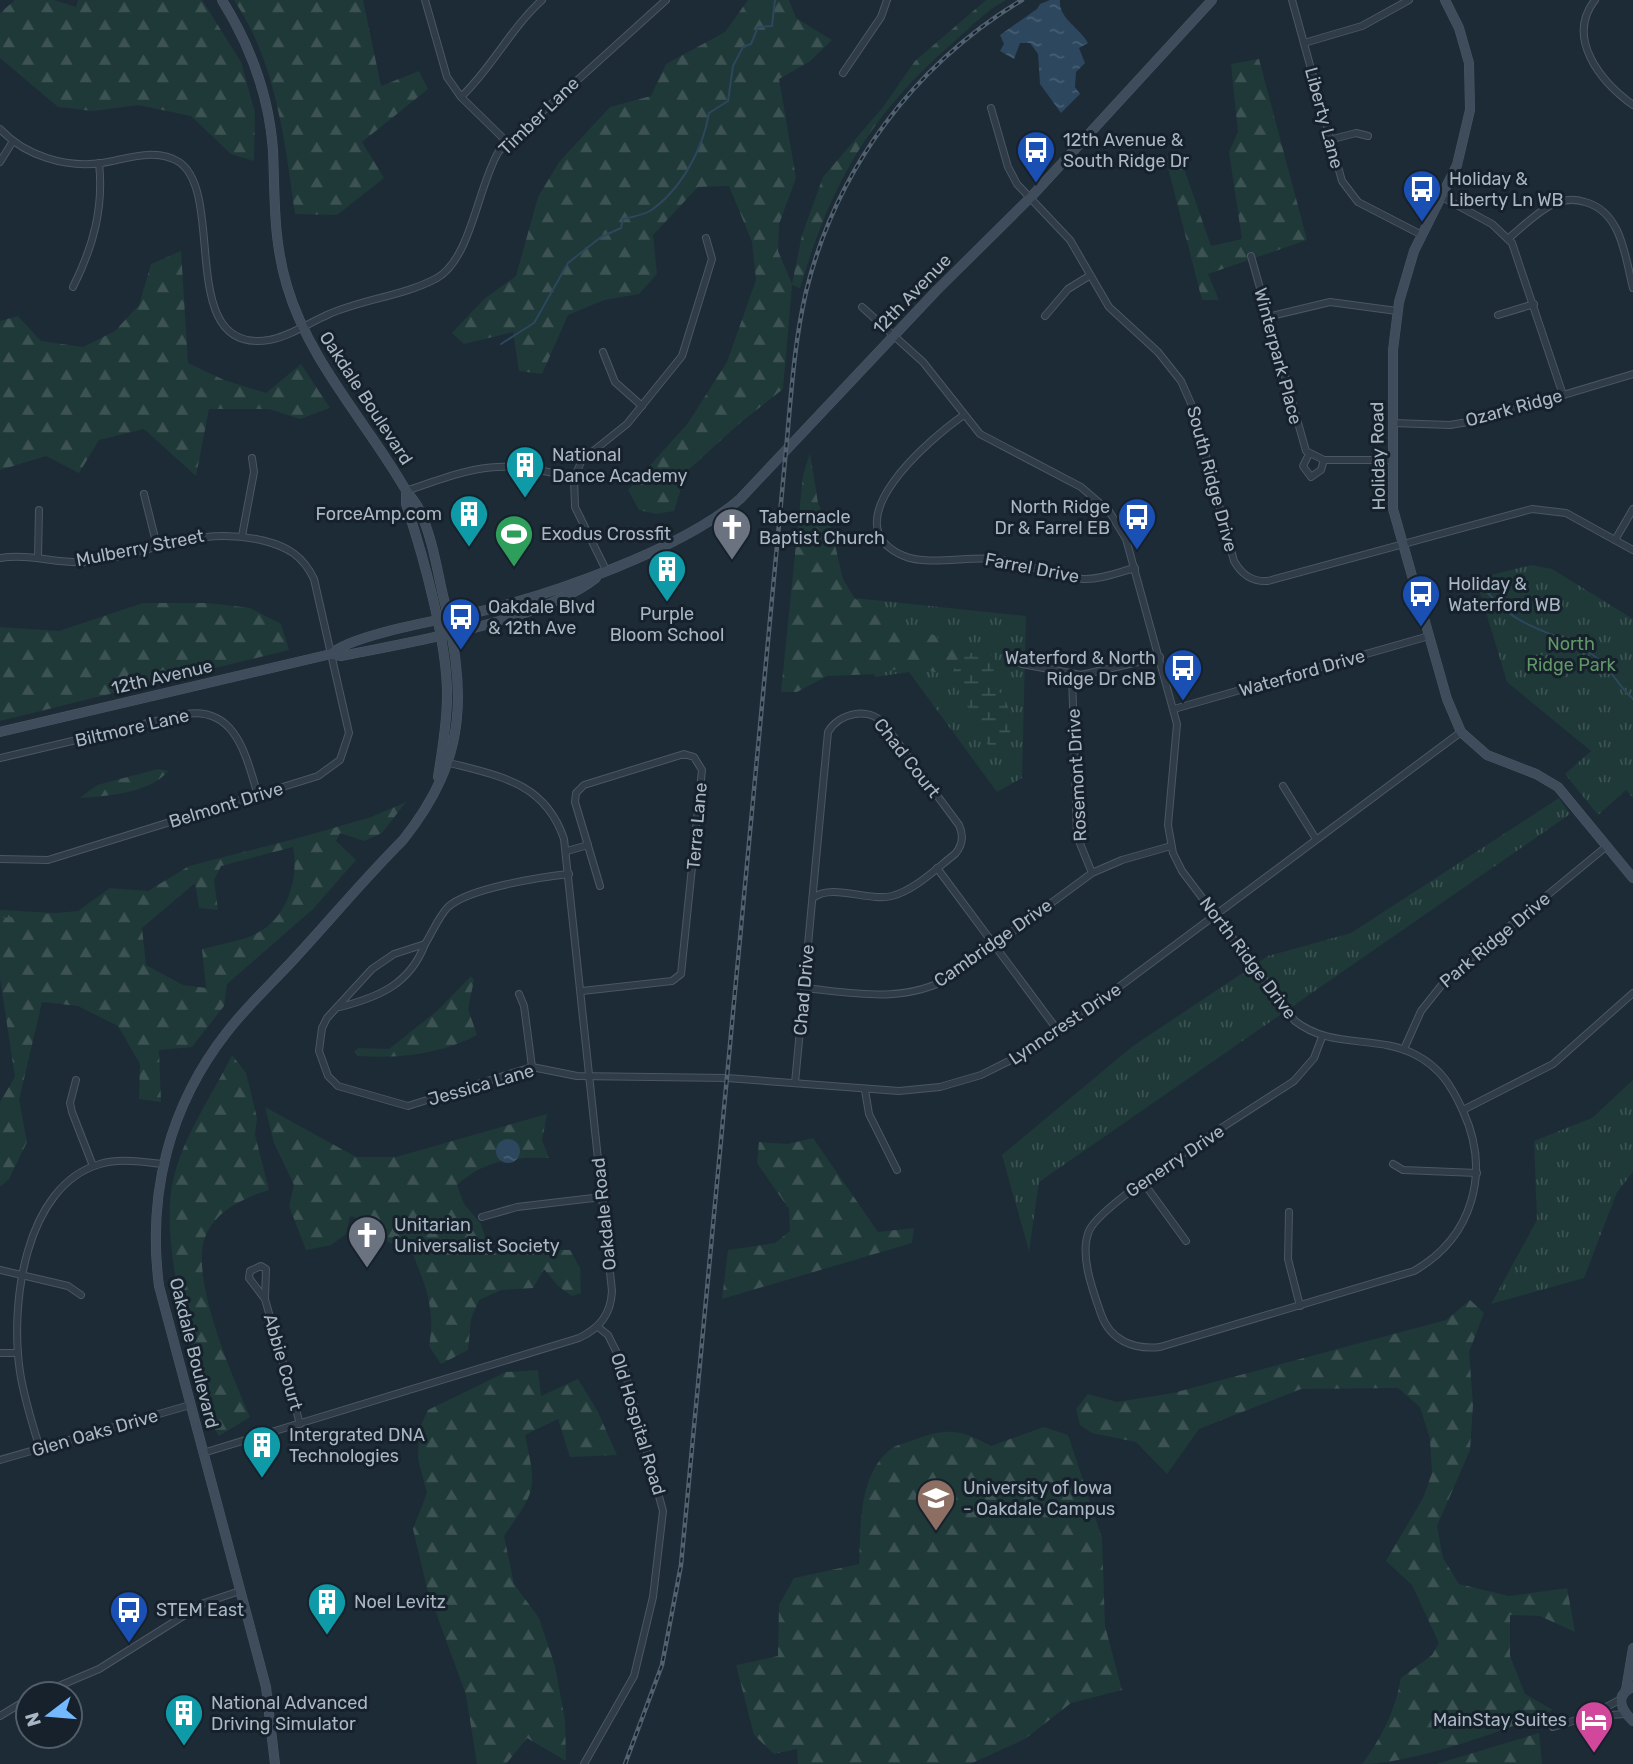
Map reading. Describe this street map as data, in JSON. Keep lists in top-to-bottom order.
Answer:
{
  "streets": {
    "street": [
      "Timber Lane",
      "Liberty Lane",
      "12th Avenue",
      "Winterpark Place",
      "Oakdale Boulevard",
      "Ozark Ridge",
      "Holiday Road",
      "South Ridge Drive",
      "Mulberry Street",
      "Farrel Drive",
      "Waterford Drive",
      "Biltmore Lane",
      "Chad Court",
      "Rosemont Drive",
      "Belmont Drive",
      "Terra Lane",
      "Park Ridge Drive",
      "Cambridge Drive",
      "North Ridge Drive",
      "Chad Drive",
      "Lynncrest Drive",
      "Jessica Lane",
      "Generry Drive",
      "Oakdale Road",
      "Abbie Court",
      "Old Hospital Road",
      "Glen Oaks Drive"
    ]
  },
  "crossings": [
    ["Timber Lane", "Oakdale Boulevard"],
    ["Liberty Lane", "Holiday Road"],
    ["12th Avenue", "Oakdale Boulevard"],
    ["12th Avenue", "South Ridge Drive"],
    ["12th Avenue", "Mulberry Street"],
    ["12th Avenue", "Belmont Drive"],
    ["12th Avenue", "North Ridge Drive"],
    ["Winterpark Place", "Holiday Road"],
    ["Oakdale Boulevard", "Oakdale Road"],
    ["Oakdale Boulevard", "Glen Oaks Drive"],
    ["Ozark Ridge", "Holiday Road"],
    ["Holiday Road", "South Ridge Drive"],
    ["Holiday Road", "Waterford Drive"],
    ["Holiday Road", "Park Ridge Drive"],
    ["Holiday Road", "Lynncrest Drive"],
    ["Mulberry Street", "Belmont Drive"],
    ["Farrel Drive", "North Ridge Drive"],
    ["Waterford Drive", "North Ridge Drive"],
    ["Biltmore Lane", "Belmont Drive"],
    ["Chad Court", "Chad Drive"],
    ["Rosemont Drive", "Cambridge Drive"],
    ["Terra Lane", "Oakdale Road"],
    ["Park Ridge Drive", "North Ridge Drive"],
    ["Cambridge Drive", "North Ridge Drive"],
    ["Cambridge Drive", "Chad Drive"],
    ["North Ridge Drive", "Lynncrest Drive"],
    ["North Ridge Drive", "Generry Drive"],
    ["Chad Drive", "Lynncrest Drive"],
    ["Lynncrest Drive", "Jessica Lane"],
    ["Lynncrest Drive", "Oakdale Road"],
    ["Jessica Lane", "Oakdale Road"],
    ["Oakdale Road", "Old Hospital Road"]
  ],
  "parks": ["North Ridge Park"],
  "places": {
    "bus stop": [
      "12th Avenue & South Ridge Dr",
      "Holiday & Liberty Ln WB",
      "North Ridge Dr & Farrel EB",
      "Holiday & Waterford WB",
      "Oakdale Blvd & 12th Ave",
      "Waterford & North Ridge Dr cNB",
      "STEM East"
    ],
    "building": [
      "National Dance Academy",
      "ForceAmp.com",
      "Purple Bloom School",
      "Intergrated DNA Technologies",
      "Noel Levitz",
      "National Advanced Driving Simulator"
    ],
    "church": ["Tabernacle Baptist Church", "Unitarian Universalist Society"],
    "sports": ["Exodus Crossfit"],
    "school or university": ["University of Iowa - Oakdale Campus"],
    "hotel": ["MainStay Suites"]
  },
  "north": "left"
}
